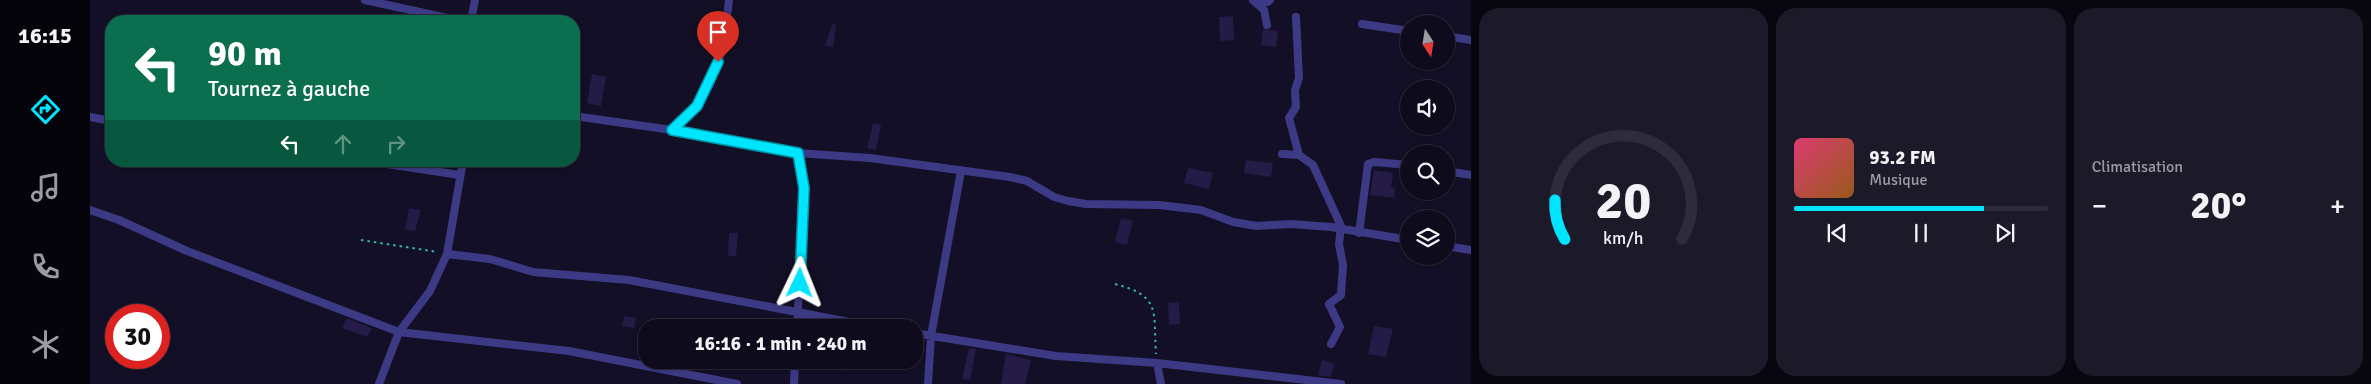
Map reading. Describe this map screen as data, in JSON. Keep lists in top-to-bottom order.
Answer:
{
  "north": "bottom",
  "page": {
    "tabs": "16:15",
    "tile": "Climatisation",
    "turn": ["90 m", "Tournez à gauche"],
    "song": ["93.2 FM", "Musique"],
    "heat": ["−", "20°", "+"],
    "limit": "30",
    "trip": "16:16 · 1 min · 240 m",
    "gauge": ["20", "km/h"]
  }
}
